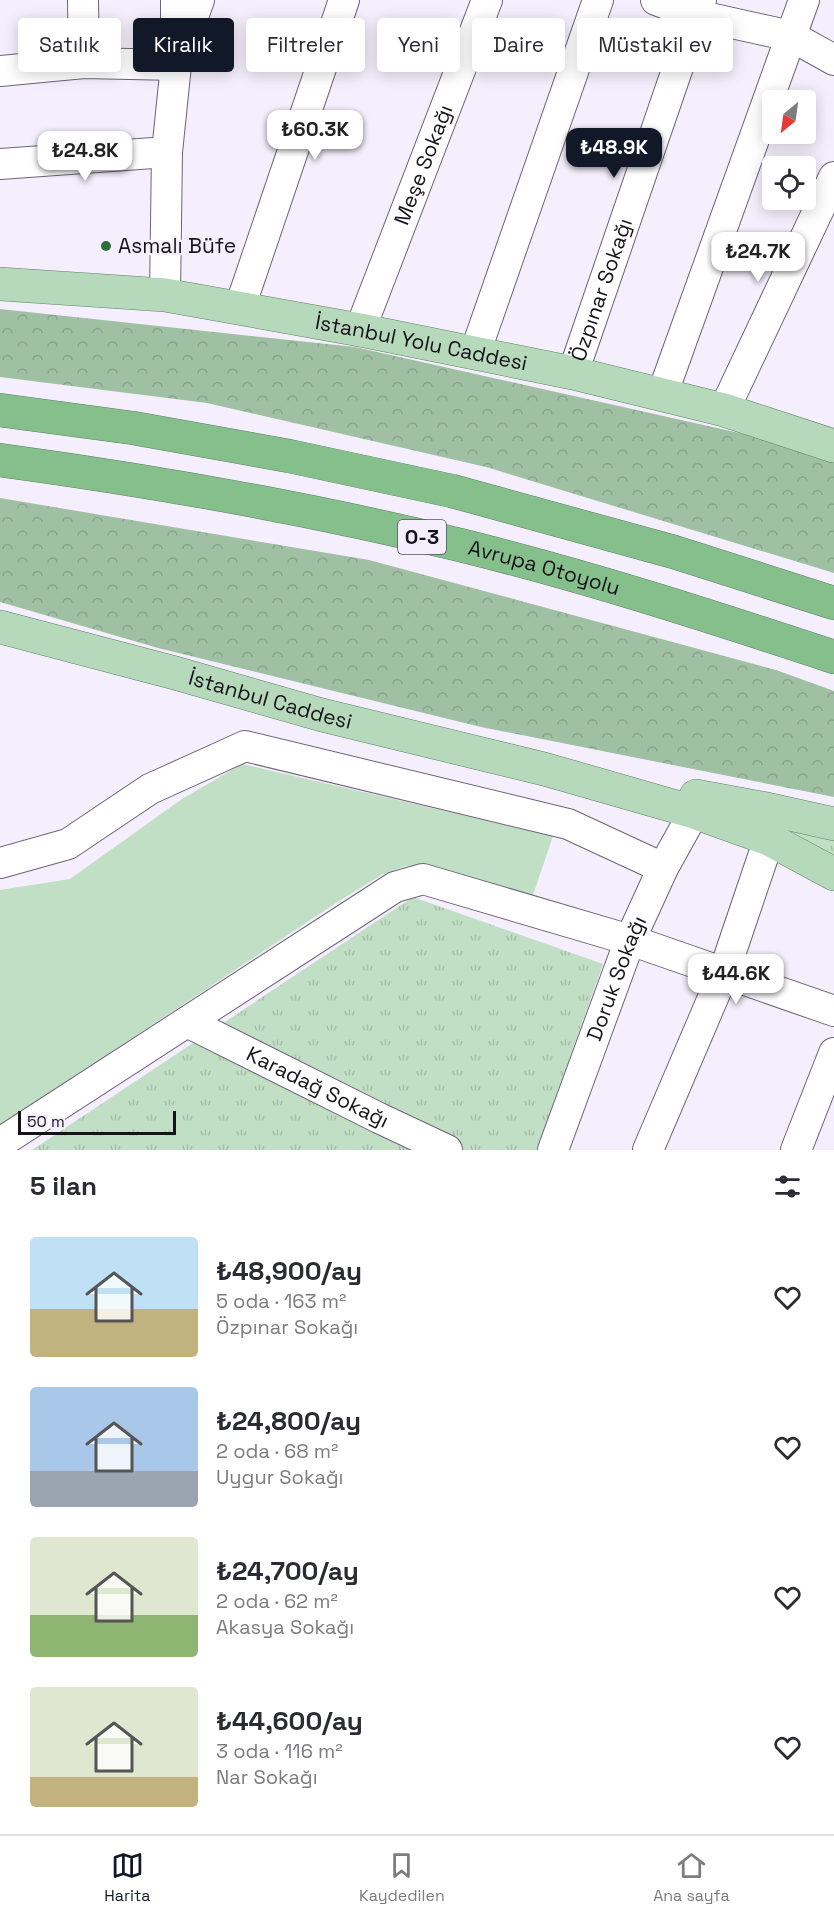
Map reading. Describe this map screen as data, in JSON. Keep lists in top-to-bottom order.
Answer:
{
  "streets": {
    "highway": ["O-3", "Avrupa Otoyolu"],
    "main road": ["İstanbul Yolu Caddesi", "İstanbul Caddesi"],
    "street": [
      "Meşe Sokağı",
      "Özpınar Sokağı",
      "Doruk Sokağı",
      "Karadağ Sokağı"
    ]
  },
  "crossings": [
    ["Meşe Sokağı", "İstanbul Yolu Caddesi"],
    ["Özpınar Sokağı", "İstanbul Yolu Caddesi"]
  ],
  "places": ["Asmalı Büfe"],
  "scale_bar": "50 m",
  "north": "bottom left",
  "page": {
    "chip": [
      "Satılık",
      "Kiralık",
      "Filtreler",
      "Yeni",
      "Daire",
      "Müstakil ev"
    ],
    "price": [
      "₺60.3K",
      "₺48.9K",
      "₺24.8K",
      "₺24.7K",
      "₺44.6K"
    ],
    "scale": "50 m",
    "heading": "5 ilan",
    "list": [
      {
        "name": "₺48,900/ay",
        "note": "5 oda · 163 m² · Özpınar Sokağı"
      },
      {
        "name": "₺24,800/ay",
        "note": "2 oda · 68 m² · Uygur Sokağı"
      },
      {
        "name": "₺24,700/ay",
        "note": "2 oda · 62 m² · Akasya Sokağı"
      },
      {
        "name": "₺44,600/ay",
        "note": "3 oda · 116 m² · Nar Sokağı"
      }
    ],
    "tabs": ["Harita", "Kaydedilen", "Ana sayfa"]
  }
}
